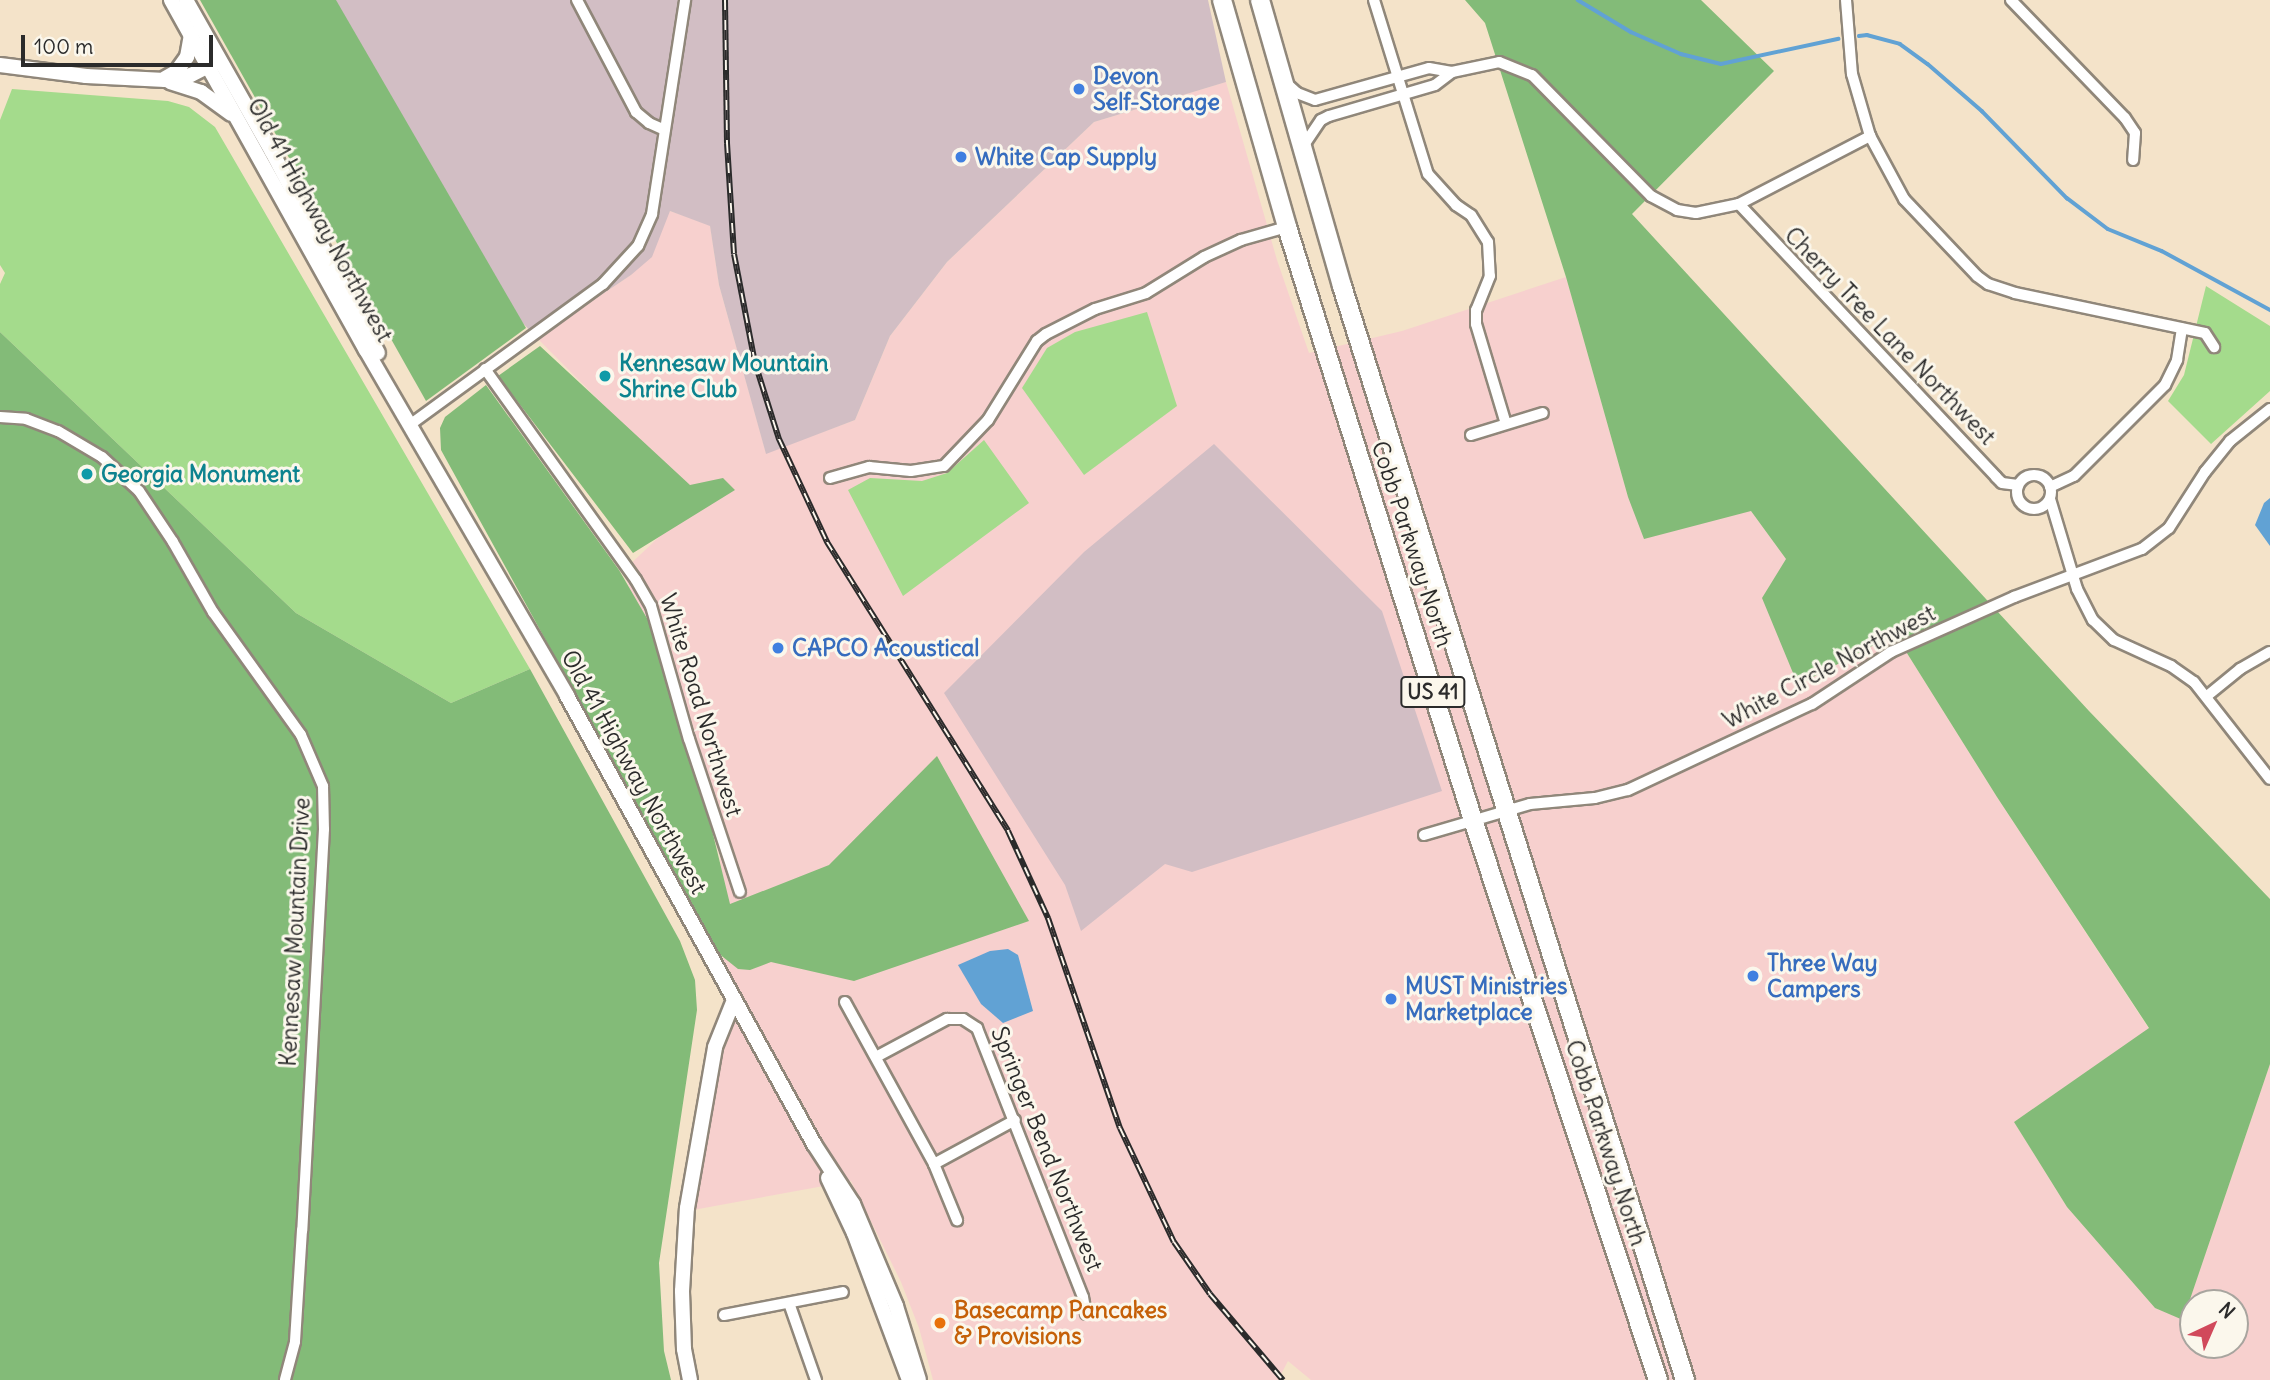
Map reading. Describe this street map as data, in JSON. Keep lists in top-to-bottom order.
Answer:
{
  "streets": {
    "main road": ["Cobb Parkway North", "US 41"],
    "street": [
      "Old 41 Highway Northwest",
      "Cherry Tree Lane Northwest",
      "White Circle Northwest",
      "White Road Northwest",
      "Kennesaw Mountain Drive",
      "Springer Bend Northwest"
    ]
  },
  "crossings": [
    ["Cobb Parkway North", "White Circle Northwest"]
  ],
  "places": [
    "Devon Self-Storage",
    "White Cap Supply",
    "Kennesaw Mountain Shrine Club",
    "Georgia Monument",
    "CAPCO Acoustical",
    "Three Way Campers",
    "MUST Ministries Marketplace",
    "Basecamp Pancakes & Provisions"
  ],
  "scale_bar": "100 m",
  "north": "top right"
}
